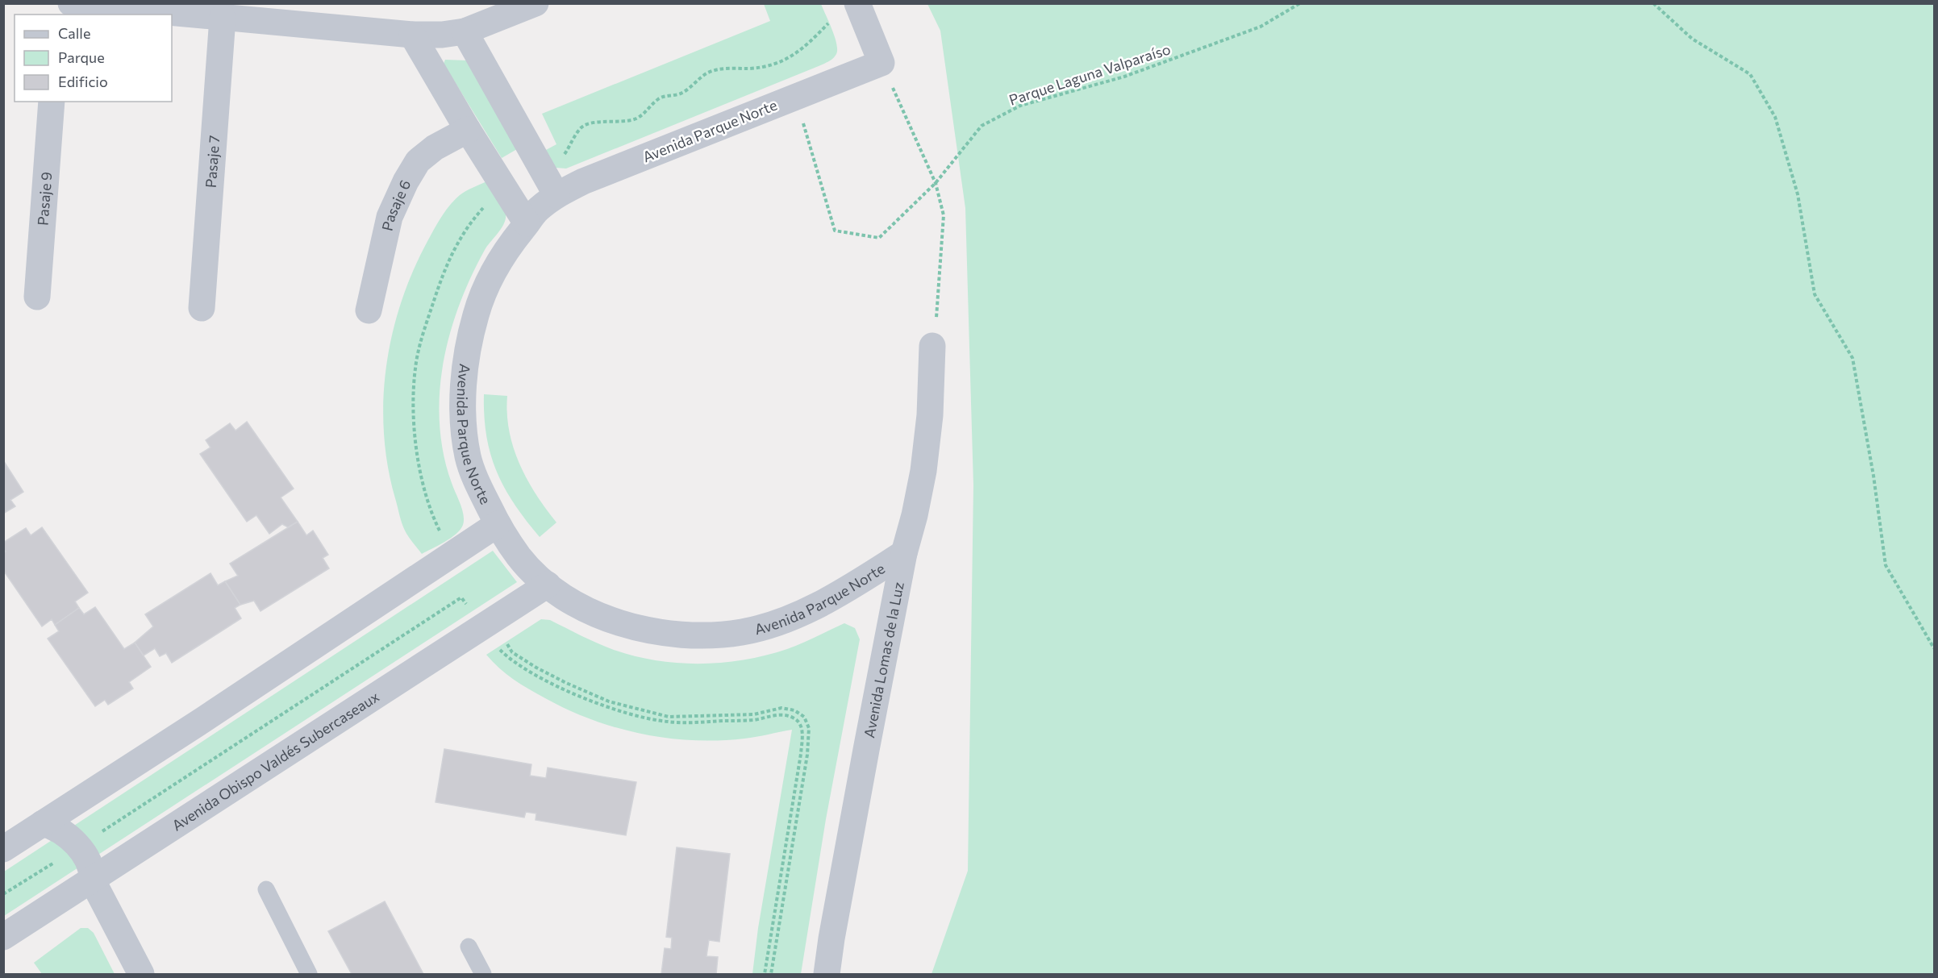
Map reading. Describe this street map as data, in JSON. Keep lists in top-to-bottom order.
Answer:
{
  "streets": {
    "street": [
      "Avenida Parque Norte",
      "Pasaje 7",
      "Pasaje 9",
      "Pasaje 6",
      "Avenida Lomas de la Luz",
      "Avenida Obispo Valdés Subercaseaux"
    ],
    "path": ["Parque Laguna Valparaíso"]
  },
  "crossings": [
    ["Parque Laguna Valparaíso", "Avenida Parque Norte"],
    ["Avenida Parque Norte", "Avenida Lomas de la Luz"],
    ["Avenida Parque Norte", "Avenida Obispo Valdés Subercaseaux"]
  ],
  "legend": ["Calle", "Parque", "Edificio"]
}
